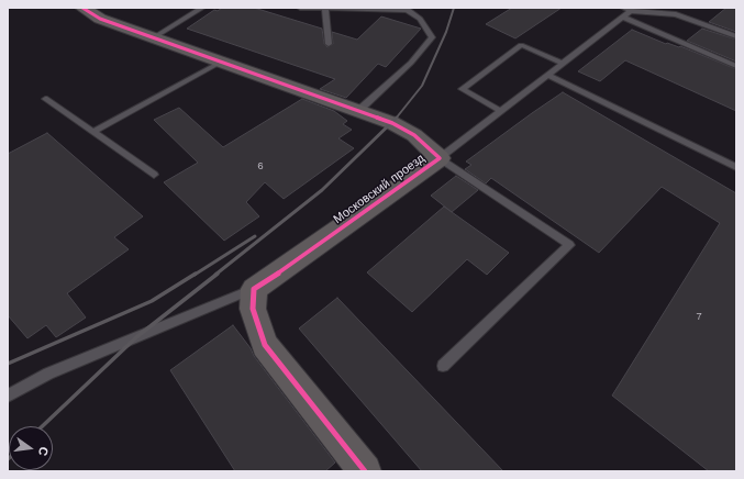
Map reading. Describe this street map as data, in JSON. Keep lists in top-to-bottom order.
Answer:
{
  "streets": {
    "street": ["Московский проезд"]
  },
  "house_numbers": ["6", "7"],
  "north": "right"
}
